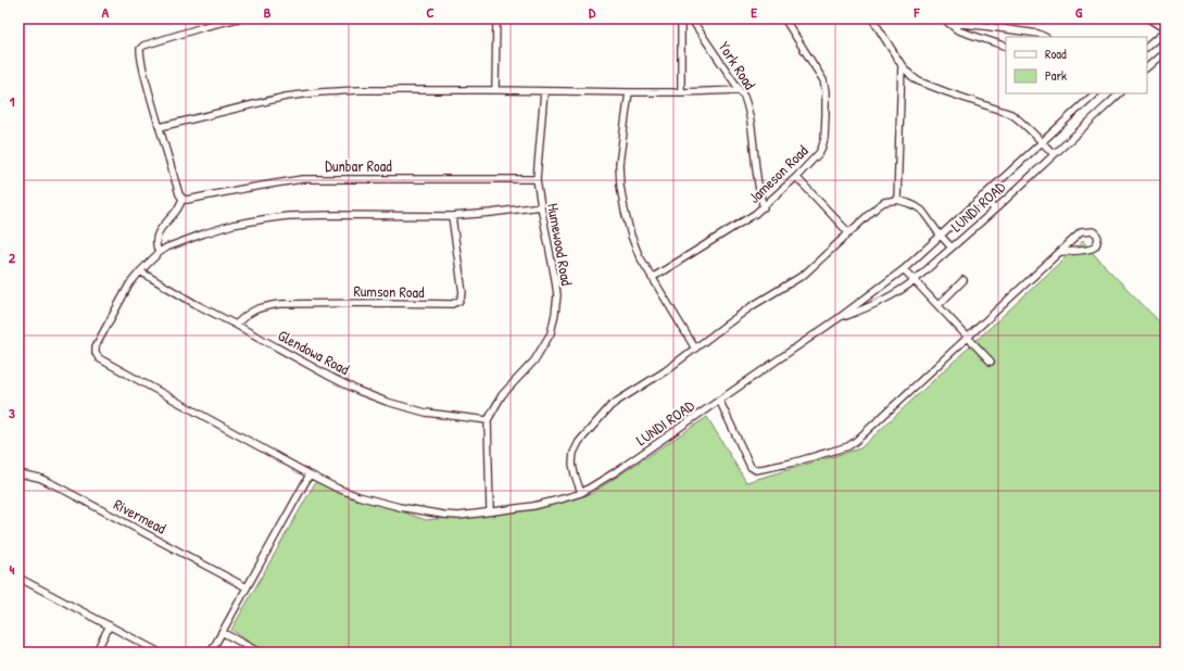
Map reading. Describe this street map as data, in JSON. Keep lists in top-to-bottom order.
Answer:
{
  "streets": {
    "street": [
      "York Road",
      "Dunbar Road",
      "Jameson Road",
      "LUNDI ROAD",
      "Humewood Road",
      "Rumson Road",
      "Glendowa Road",
      "Rivermead"
    ]
  },
  "crossings": [
    ["York Road", "Jameson Road"],
    ["Dunbar Road", "Humewood Road"],
    ["LUNDI ROAD", "Humewood Road"],
    ["LUNDI ROAD", "Rumson Road"],
    ["LUNDI ROAD", "Glendowa Road"],
    ["Humewood Road", "Glendowa Road"],
    ["Rumson Road", "Glendowa Road"]
  ],
  "legend": ["Road", "Park"],
  "grid": {
    "columns": [
      "A",
      "B",
      "C",
      "D",
      "E",
      "F",
      "G"
    ],
    "rows": [
      "1",
      "2",
      "3",
      "4"
    ]
  }
}
